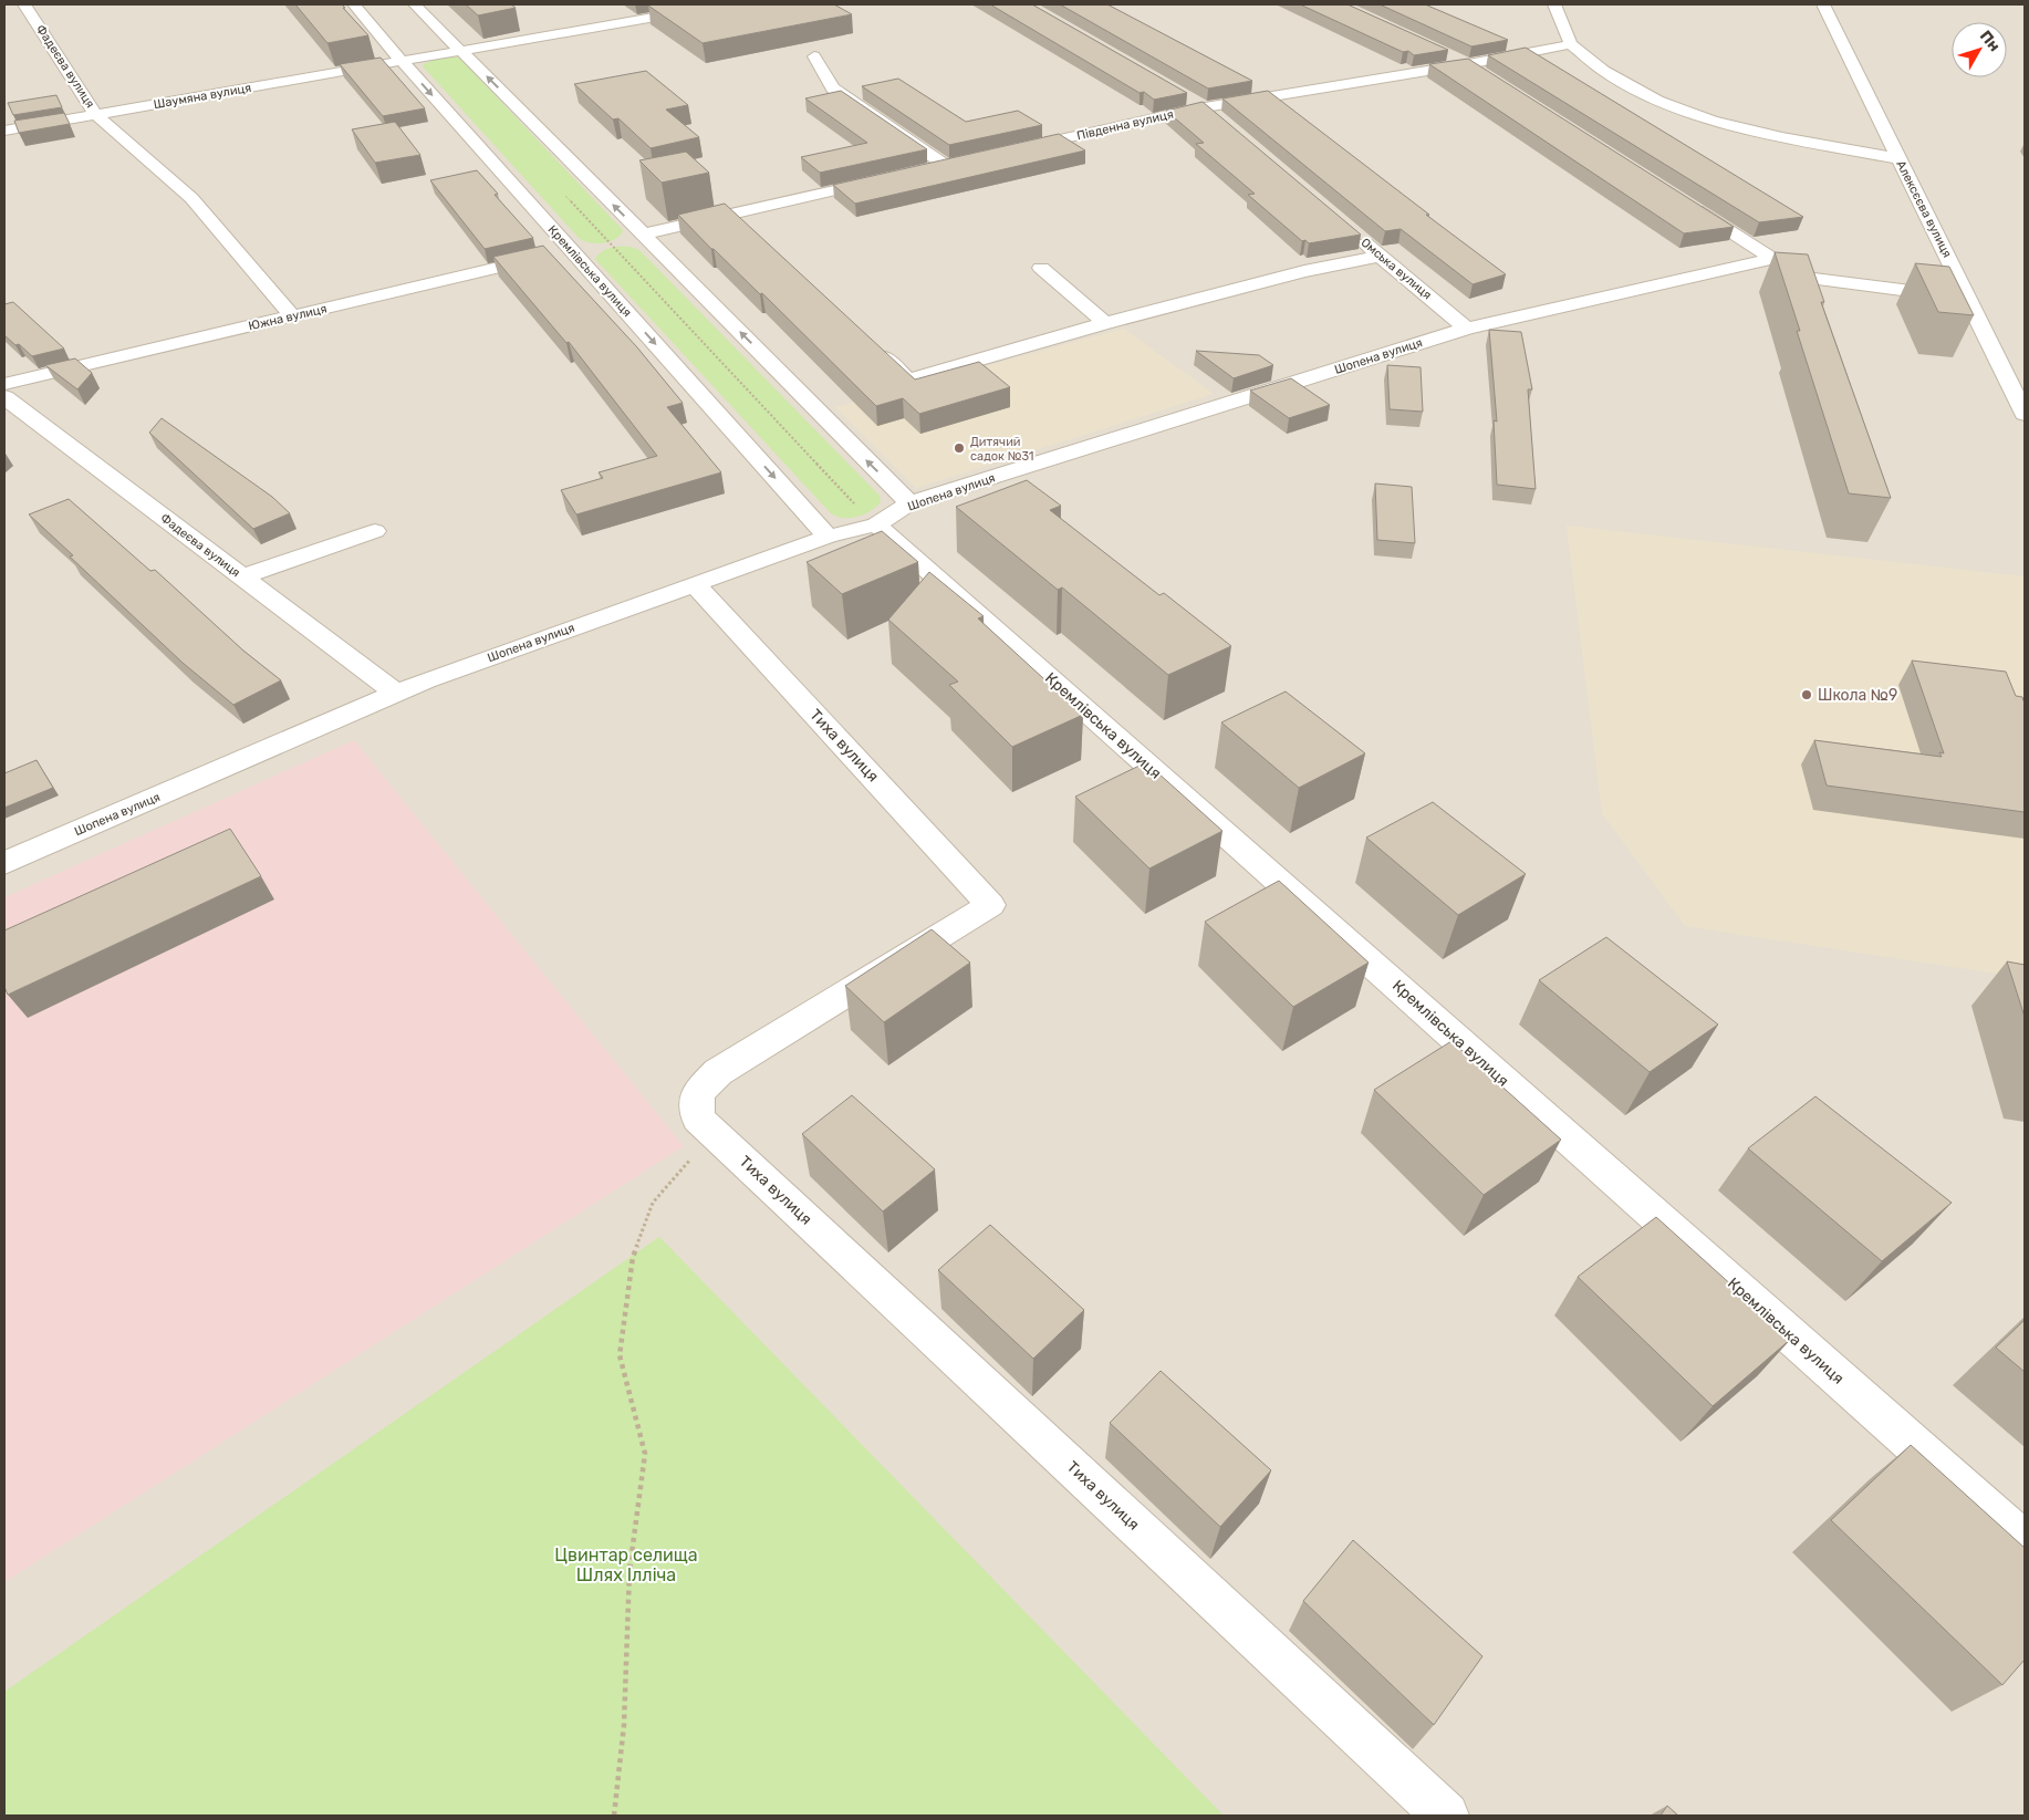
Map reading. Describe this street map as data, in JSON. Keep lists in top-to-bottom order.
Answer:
{
  "streets": {
    "street": [
      "Фадеєва вулиця",
      "Шаумяна вулиця",
      "Південна вулиця",
      "Алексєєва вулиця",
      "Омська вулиця",
      "Кремлівська вулиця",
      "Южна вулиця",
      "Шопена вулиця",
      "Тиха вулиця"
    ]
  },
  "crossings": [
    ["Фадеєва вулиця", "Шаумяна вулиця"],
    ["Фадеєва вулиця", "Южна вулиця"],
    ["Фадеєва вулиця", "Шопена вулиця"],
    ["Шаумяна вулиця", "Кремлівська вулиця"],
    ["Омська вулиця", "Шопена вулиця"],
    ["Кремлівська вулиця", "Южна вулиця"],
    ["Кремлівська вулиця", "Шопена вулиця"],
    ["Шопена вулиця", "Тиха вулиця"]
  ],
  "parks": ["Цвинтар селища Шлях Ілліча"],
  "places": ["Дитячий садок №31", "Школа №9"],
  "north": "top right"
}
